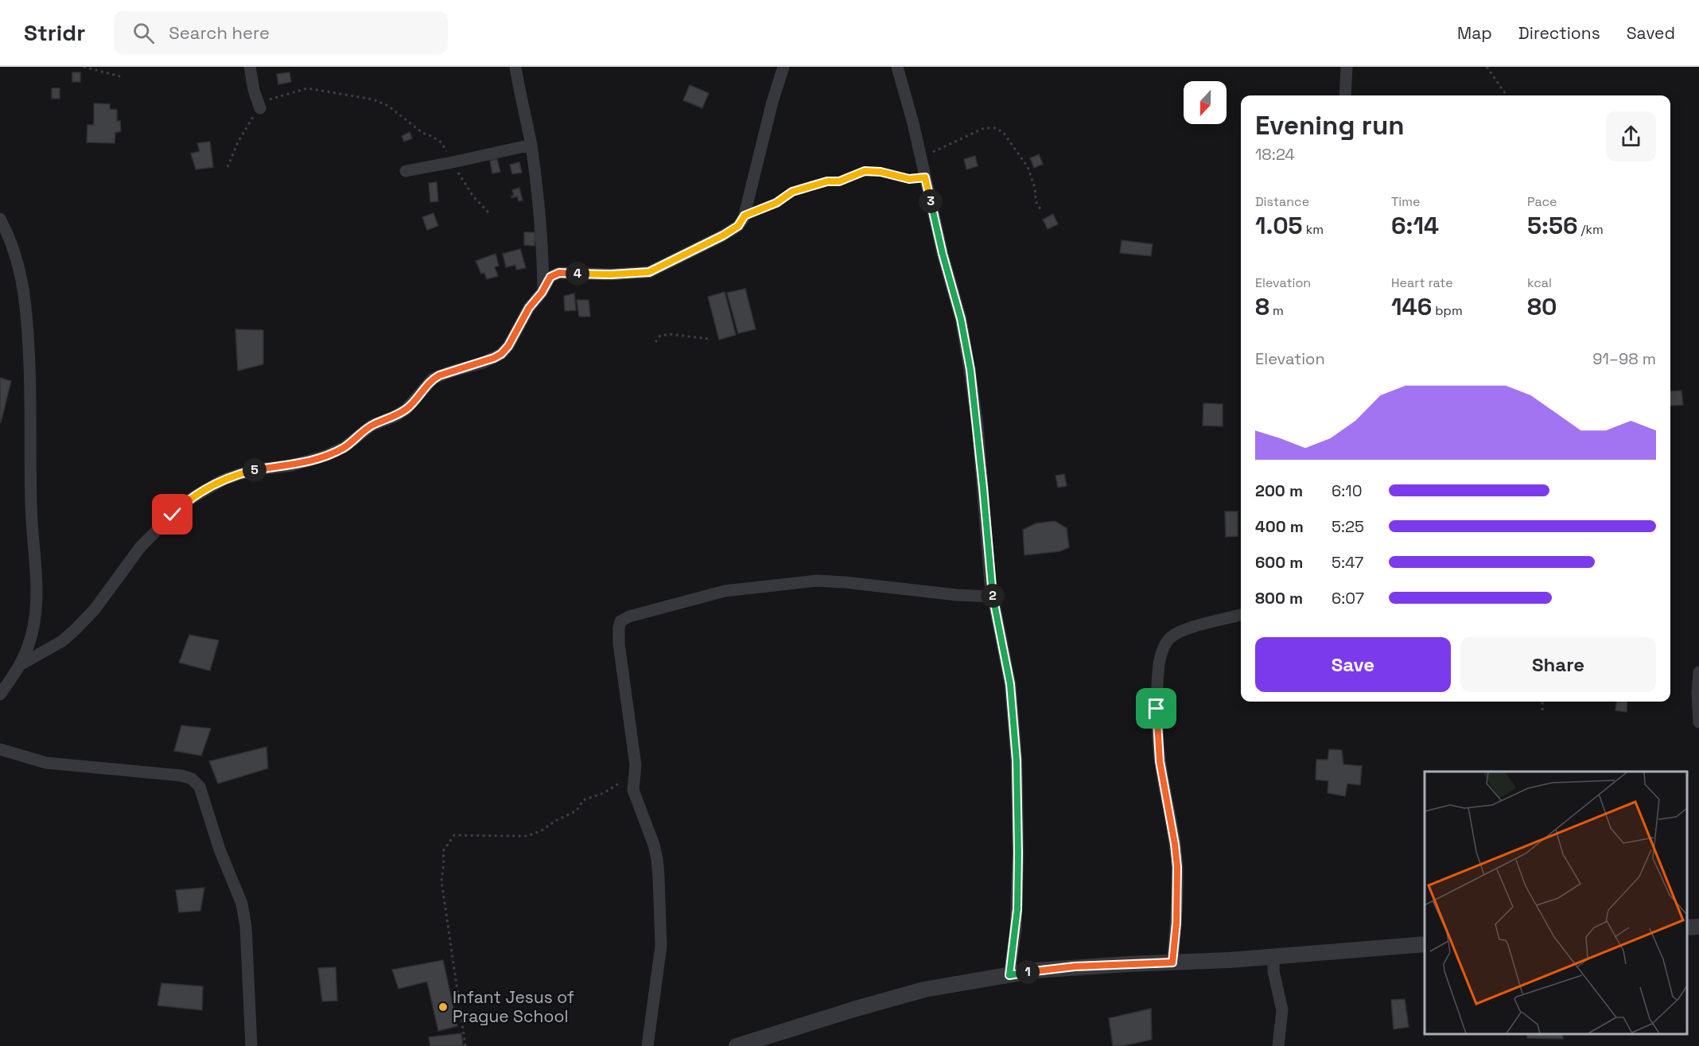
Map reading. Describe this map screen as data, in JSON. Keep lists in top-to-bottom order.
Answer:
{
  "places": ["Infant Jesus of Prague School"],
  "north": "bottom",
  "page": {
    "header": "Stridr",
    "search": "Search here",
    "nav": ["Map", "Directions", "Saved"],
    "heading": ["Evening run", "18:24"],
    "stats": [
      ["Distance", "1.05 km"],
      ["Time", "6:14"],
      ["Pace", "5:56 /km"],
      ["Elevation", "8 m"],
      ["Heart rate", "146 bpm"],
      ["kcal", "80"]
    ],
    "pins": [
      "3",
      "4",
      "5",
      "2",
      "1"
    ],
    "chart": ["Elevation", "91–98 m"],
    "list": [
      {
        "name": "200 m",
        "note": "6:10"
      },
      {
        "name": "400 m",
        "note": "5:25"
      },
      {
        "name": "600 m",
        "note": "5:47"
      },
      {
        "name": "800 m",
        "note": "6:07"
      }
    ],
    "buttons": ["Save", "Share"]
  }
}
